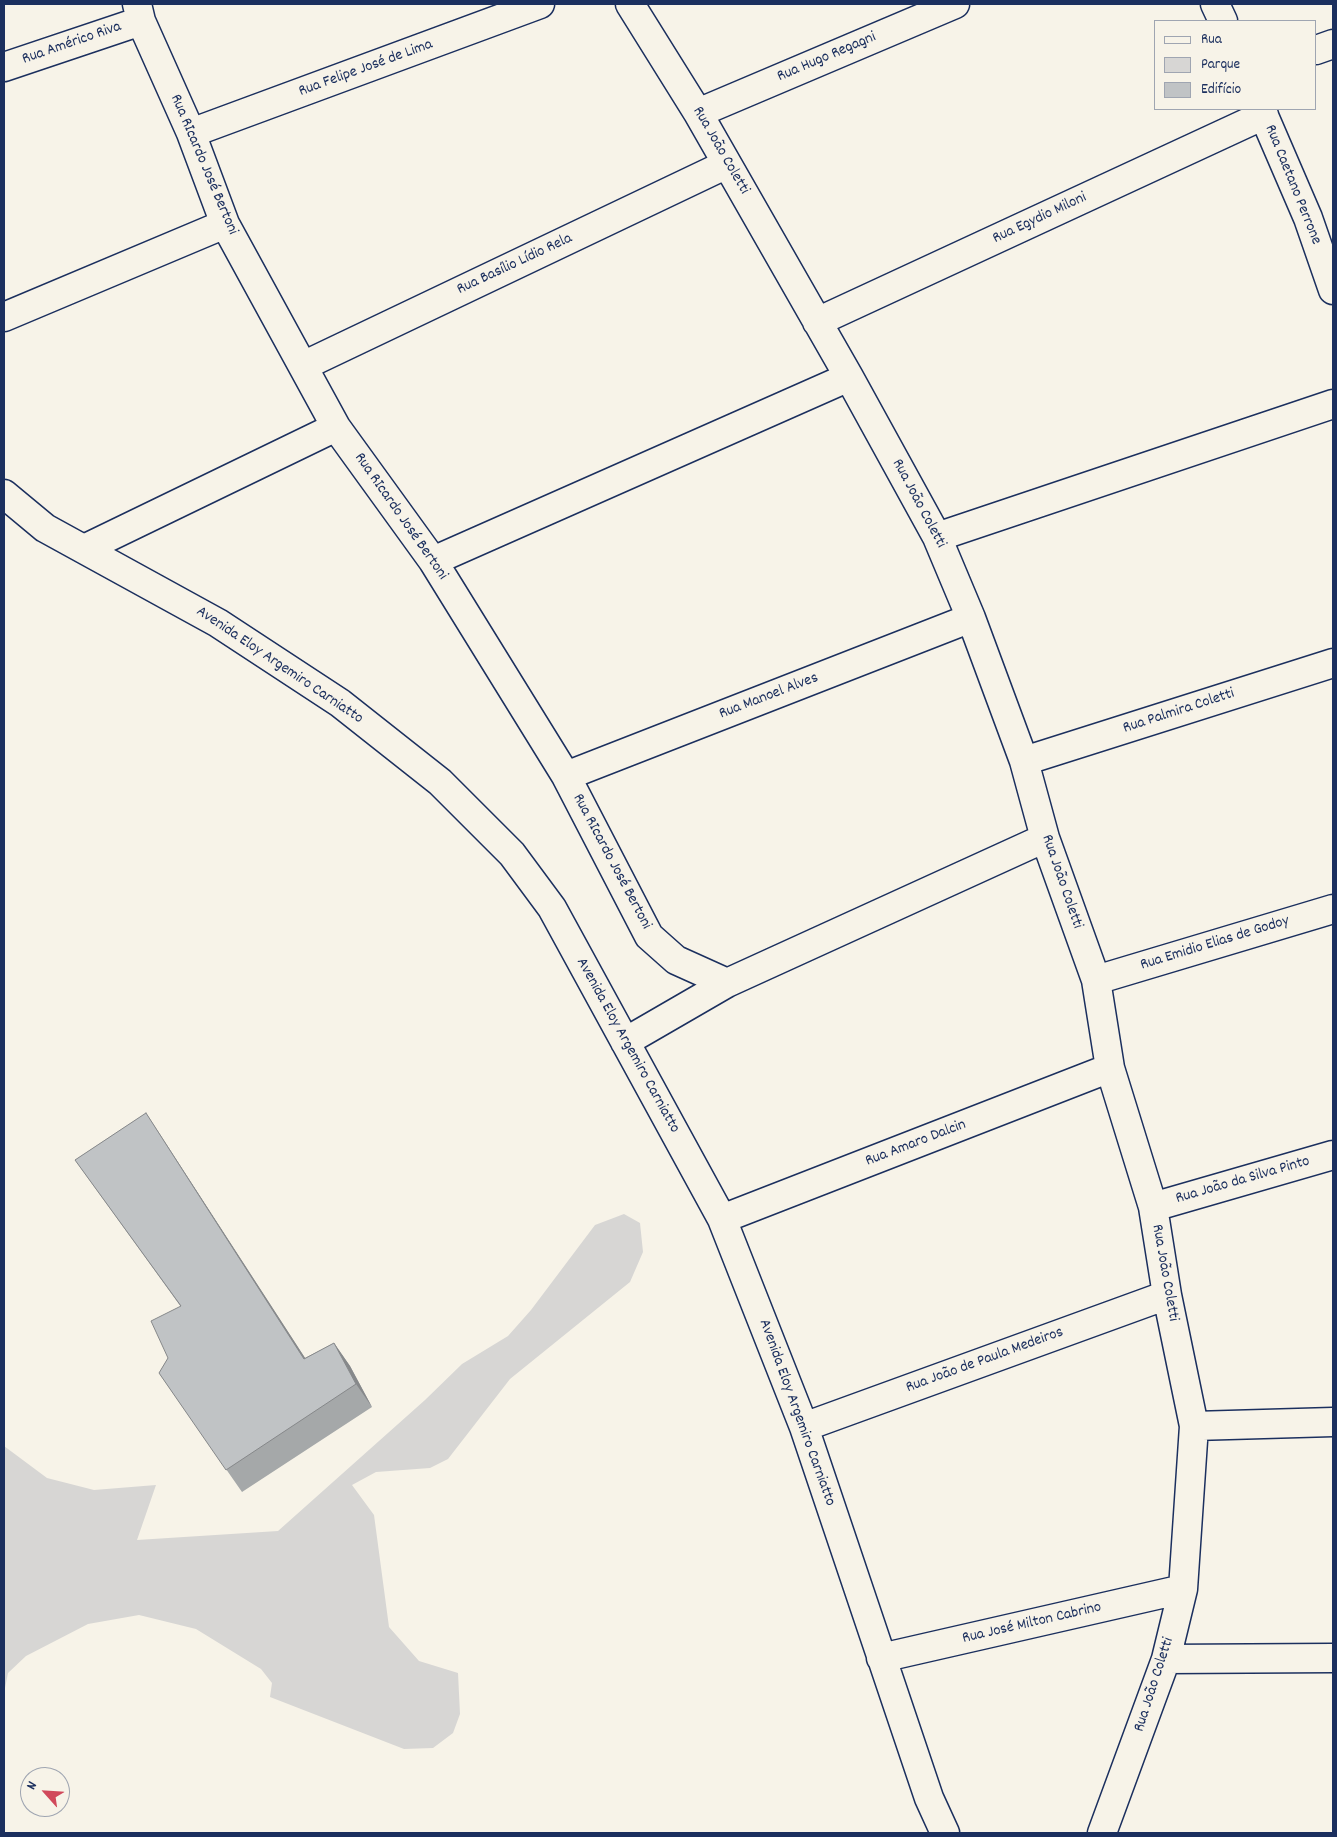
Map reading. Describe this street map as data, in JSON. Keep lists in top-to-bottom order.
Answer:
{
  "streets": {
    "street": [
      "Rua Américo Riva",
      "Rua Hugo Regagni",
      "Rua Felipe José de Lima",
      "Rua João Coletti",
      "Rua RIcardo José Bertoni",
      "Rua Caetano Perrone",
      "Rua Egydio Miloni",
      "Rua Basílio Lídio Rela",
      "Avenida Eloy Argemiro Carniatto",
      "Rua Manoel Alves",
      "Rua Palmira Coletti",
      "Rua Emidio Elias de Godoy",
      "Rua Amaro Dalcin",
      "Rua João da Silva Pinto",
      "Rua João de Paula Medeiros",
      "Rua José Milton Cabrino"
    ]
  },
  "crossings": [
    ["Rua Américo Riva", "Rua RIcardo José Bertoni"],
    ["Rua Hugo Regagni", "Rua João Coletti"],
    ["Rua Felipe José de Lima", "Rua RIcardo José Bertoni"],
    ["Rua João Coletti", "Rua Egydio Miloni"],
    ["Rua João Coletti", "Rua Basílio Lídio Rela"],
    ["Rua João Coletti", "Rua Manoel Alves"],
    ["Rua João Coletti", "Rua Palmira Coletti"],
    ["Rua João Coletti", "Rua Emidio Elias de Godoy"],
    ["Rua João Coletti", "Rua Amaro Dalcin"],
    ["Rua João Coletti", "Rua João da Silva Pinto"],
    ["Rua João Coletti", "Rua João de Paula Medeiros"],
    ["Rua João Coletti", "Rua José Milton Cabrino"],
    ["Rua RIcardo José Bertoni", "Rua Basílio Lídio Rela"],
    ["Rua RIcardo José Bertoni", "Rua Manoel Alves"],
    ["Rua Caetano Perrone", "Rua Egydio Miloni"],
    ["Avenida Eloy Argemiro Carniatto", "Rua Amaro Dalcin"],
    ["Avenida Eloy Argemiro Carniatto", "Rua João de Paula Medeiros"],
    ["Avenida Eloy Argemiro Carniatto", "Rua José Milton Cabrino"]
  ],
  "legend": ["Rua", "Parque", "Edifício"],
  "north": "top left"
}
